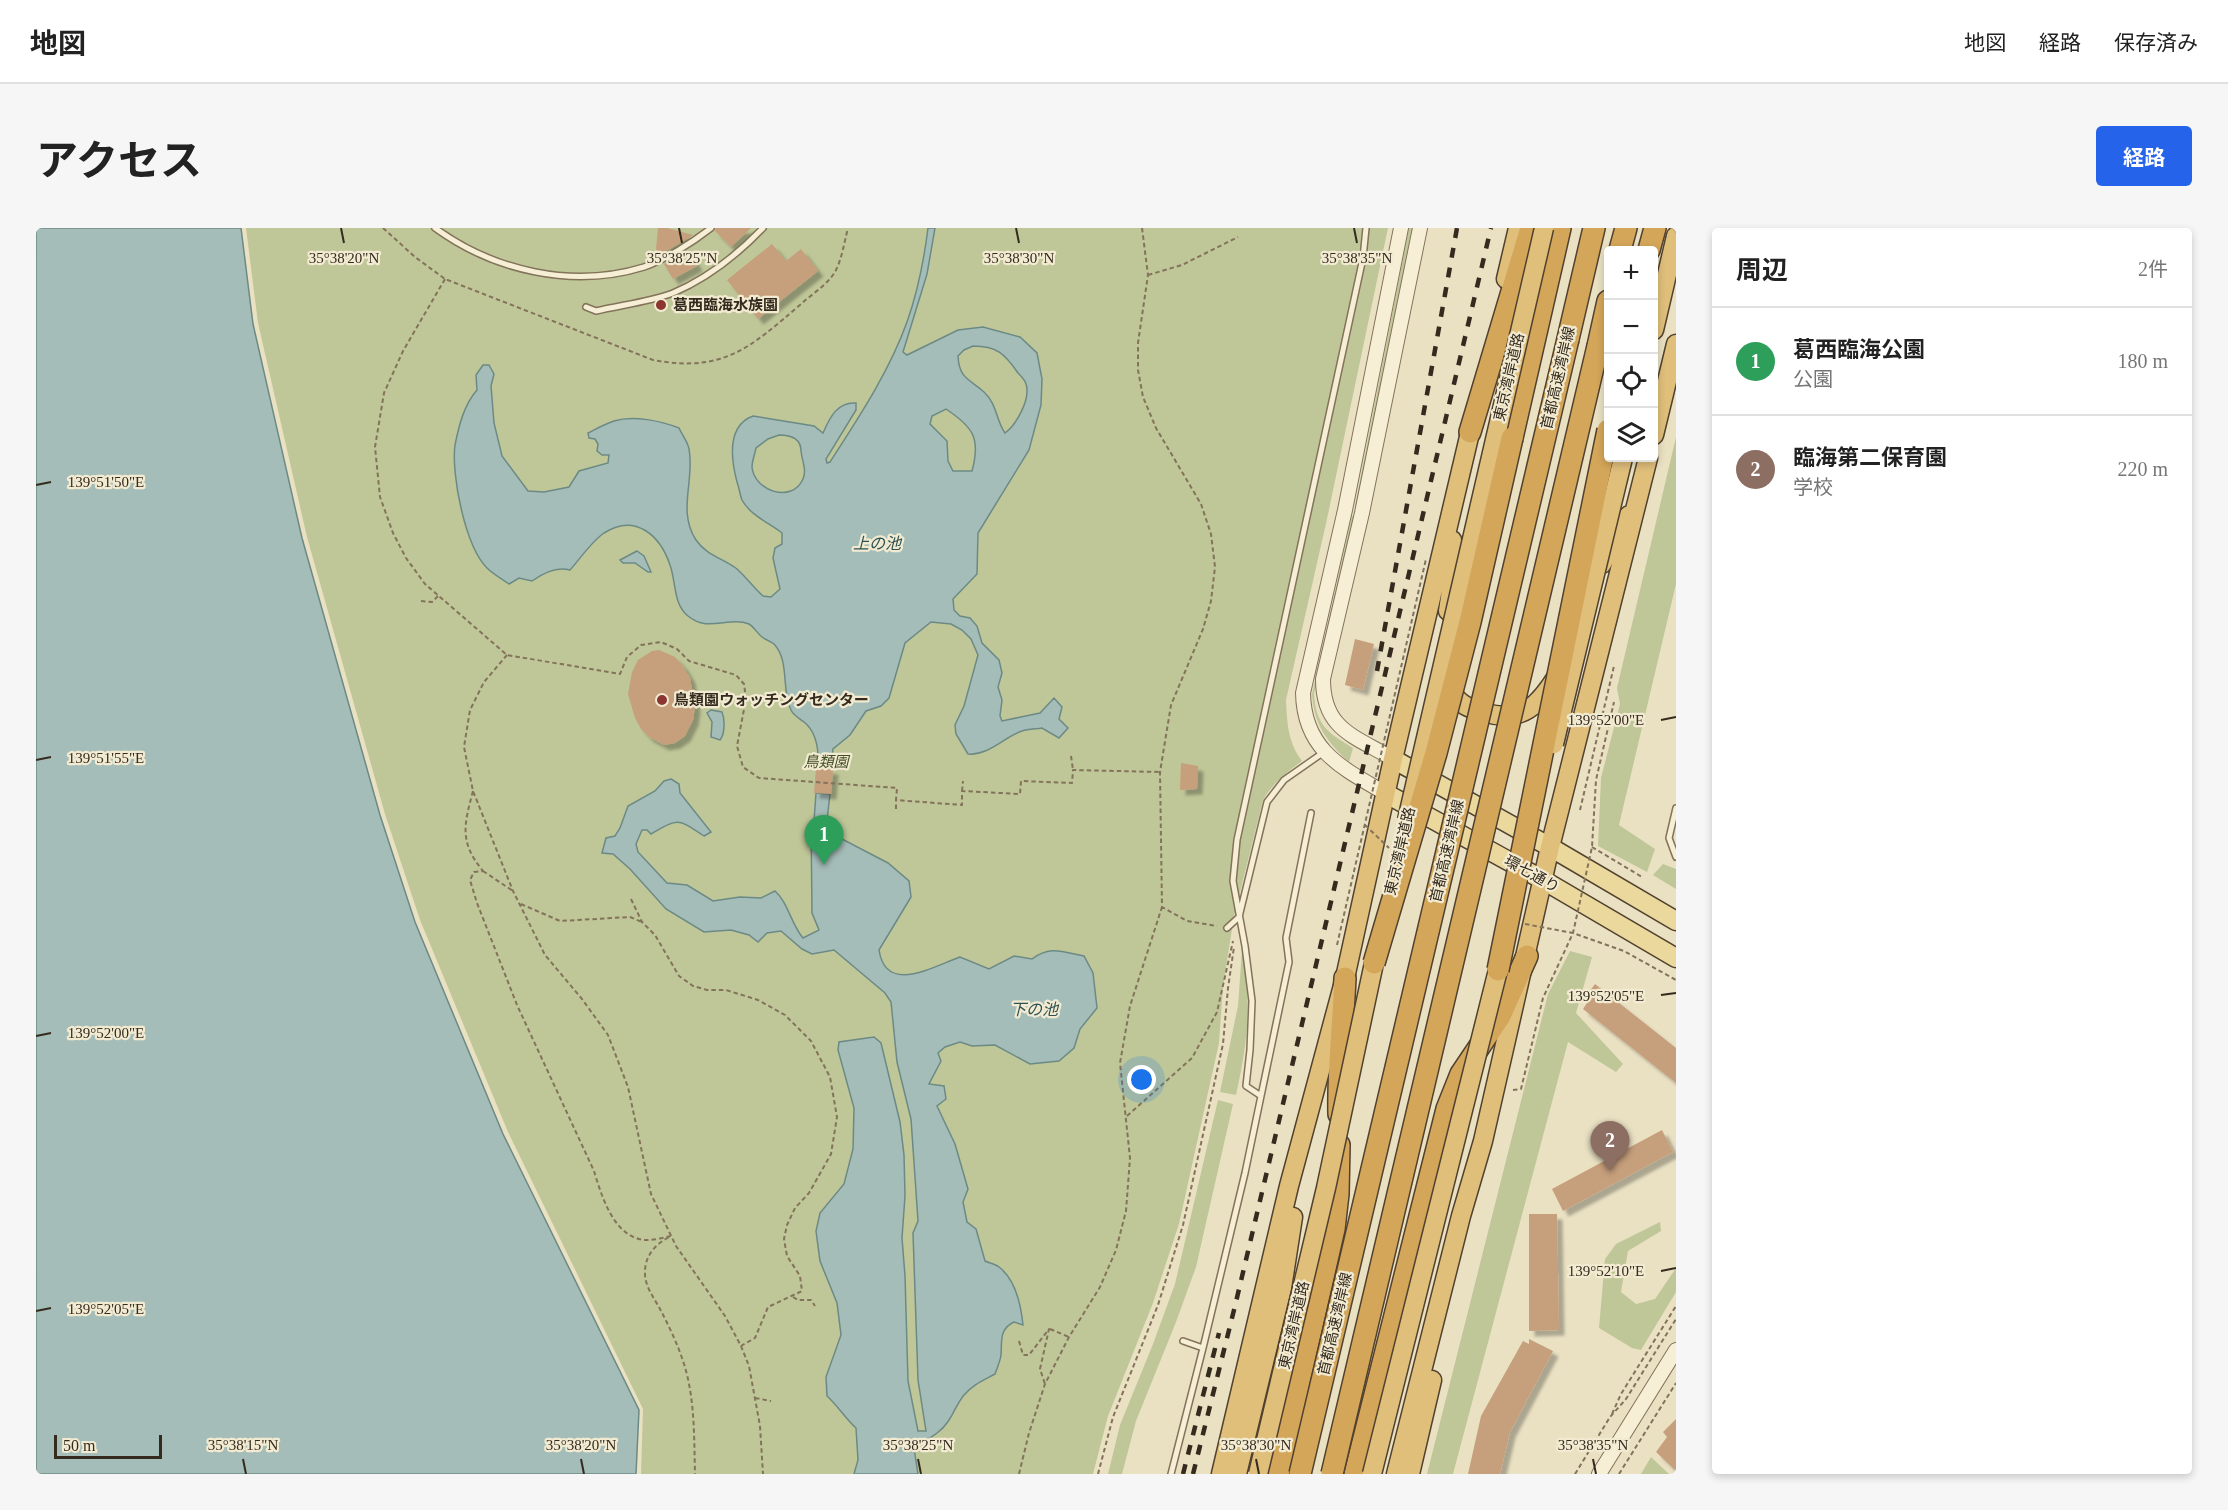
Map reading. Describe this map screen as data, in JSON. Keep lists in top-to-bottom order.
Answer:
{
  "streets": {
    "highway": ["東京湾岸道路", "首都高速湾岸線"],
    "main road": ["環七通り"]
  },
  "water": ["上の池", "下の池"],
  "parks": ["鳥類園"],
  "places": ["葛西臨海水族園", "鳥類園ウォッチングセンター"],
  "scale_bar": "50 m",
  "page": {
    "header": "地図",
    "nav": ["地図", "経路", "保存済み"],
    "title": "アクセス",
    "buttons": "経路",
    "heading": ["周辺", "2件"],
    "map_buttons": ["+", "−"],
    "list": [
      {
        "mark": "1",
        "name": "葛西臨海公園",
        "note": "公園",
        "value": "180 m"
      },
      {
        "mark": "2",
        "name": "臨海第二保育園",
        "note": "学校",
        "value": "220 m"
      }
    ],
    "pins": ["1", "2"],
    "scale": "50 m"
  },
  "coordinates": [
    "35°38'20\"N",
    "35°38'25\"N",
    "35°38'30\"N",
    "35°38'35\"N",
    "139°51'50\"E",
    "139°52'00\"E",
    "139°51'55\"E",
    "139°52'05\"E",
    "139°52'10\"E",
    "35°38'15\"N"
  ]
}
